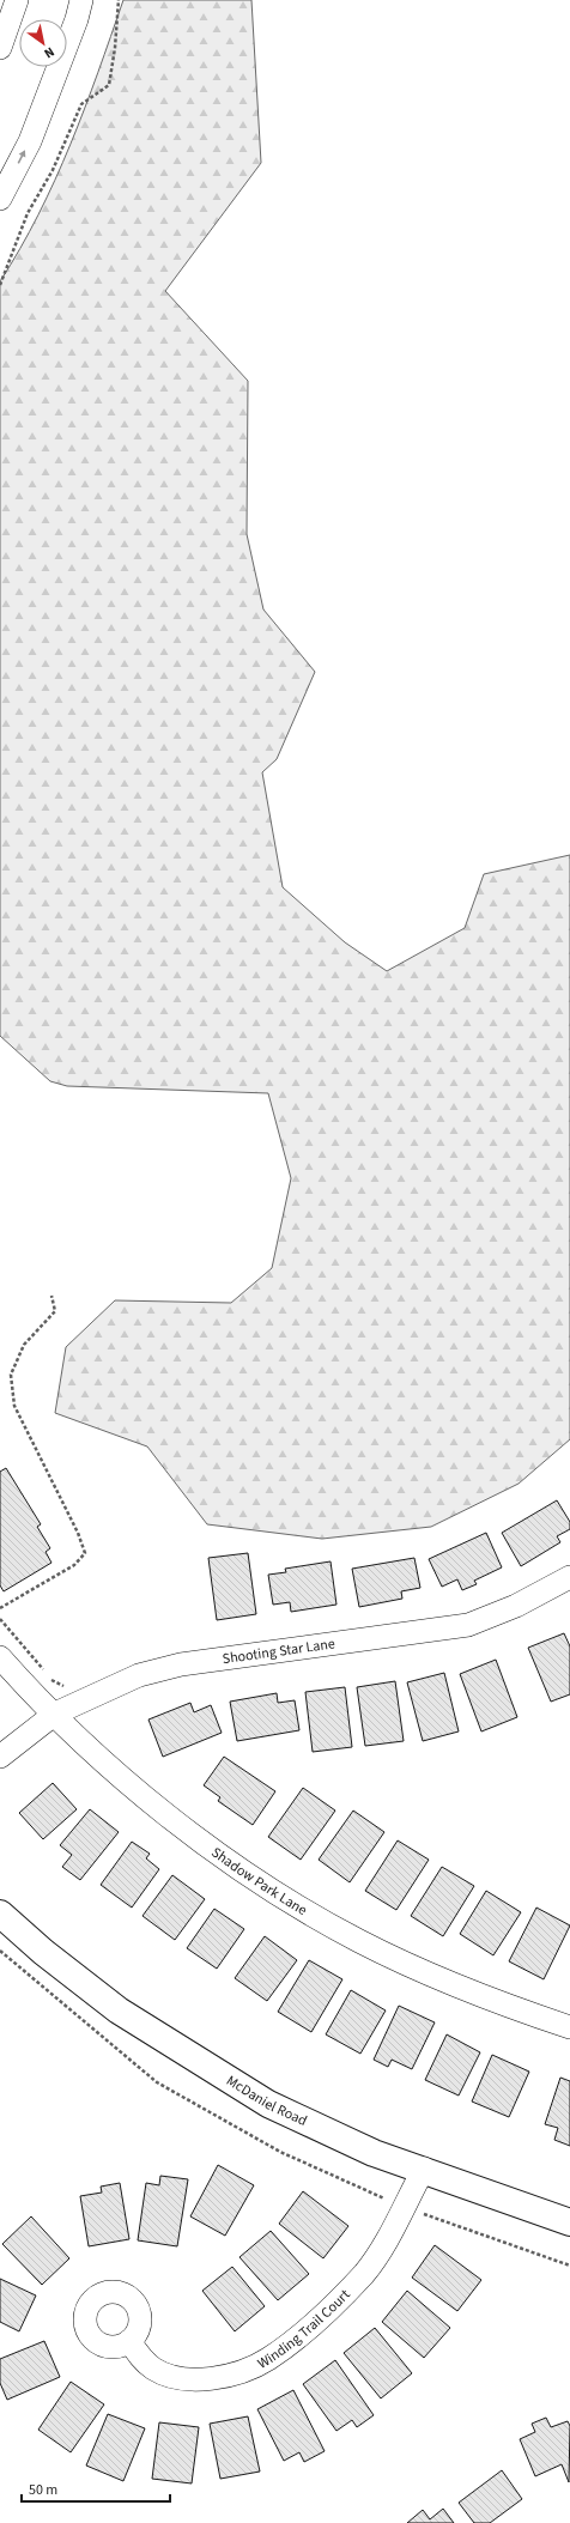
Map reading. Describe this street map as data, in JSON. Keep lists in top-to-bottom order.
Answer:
{
  "streets": {
    "main road": ["McDaniel Road"],
    "street": ["Shooting Star Lane", "Shadow Park Lane", "Winding Trail Court"]
  },
  "crossings": [
    ["Shooting Star Lane", "Shadow Park Lane"],
    ["McDaniel Road", "Winding Trail Court"]
  ],
  "scale_bar": "50 m",
  "north": "bottom right"
}
